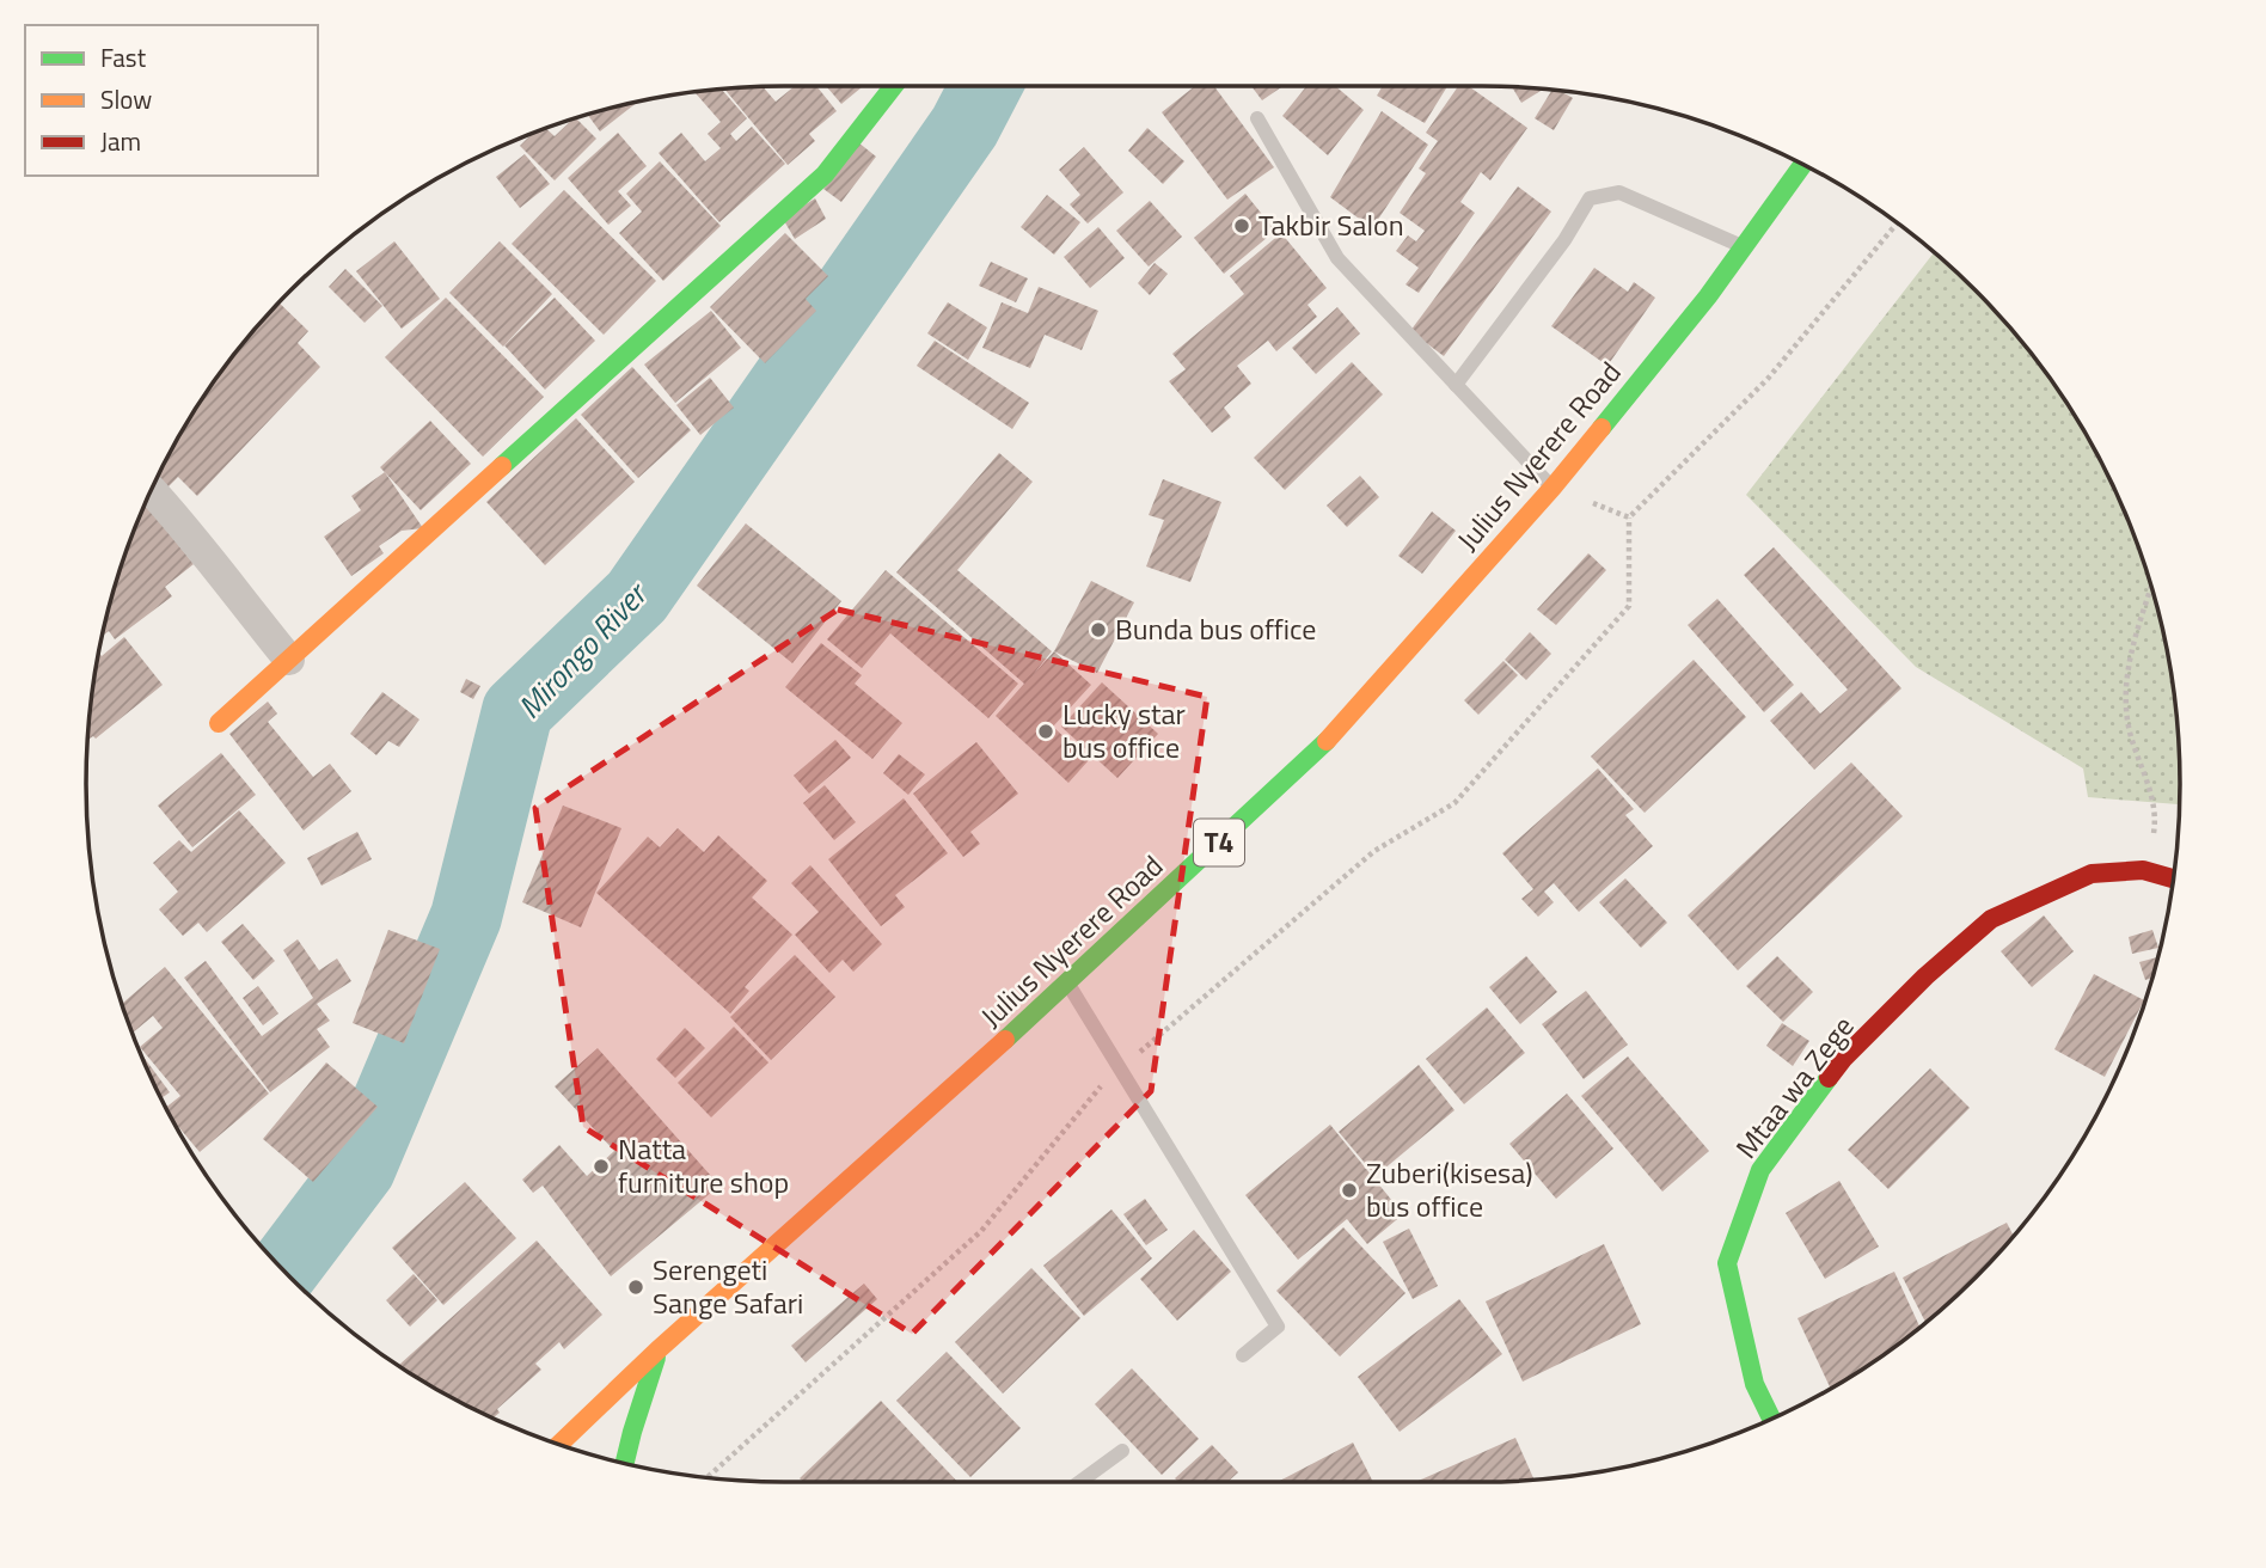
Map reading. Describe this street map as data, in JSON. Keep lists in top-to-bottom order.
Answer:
{
  "streets": {
    "main road": ["Julius Nyerere Road", "T4", "Mtaa wa Zege"]
  },
  "water": ["Mirongo River"],
  "places": [
    "Takbir Salon",
    "Bunda bus office",
    "Lucky star bus office",
    "Natta furniture shop",
    "Zuberi(kisesa) bus office",
    "Serengeti Sange Safari"
  ],
  "legend": ["Fast", "Slow", "Jam"]
}
